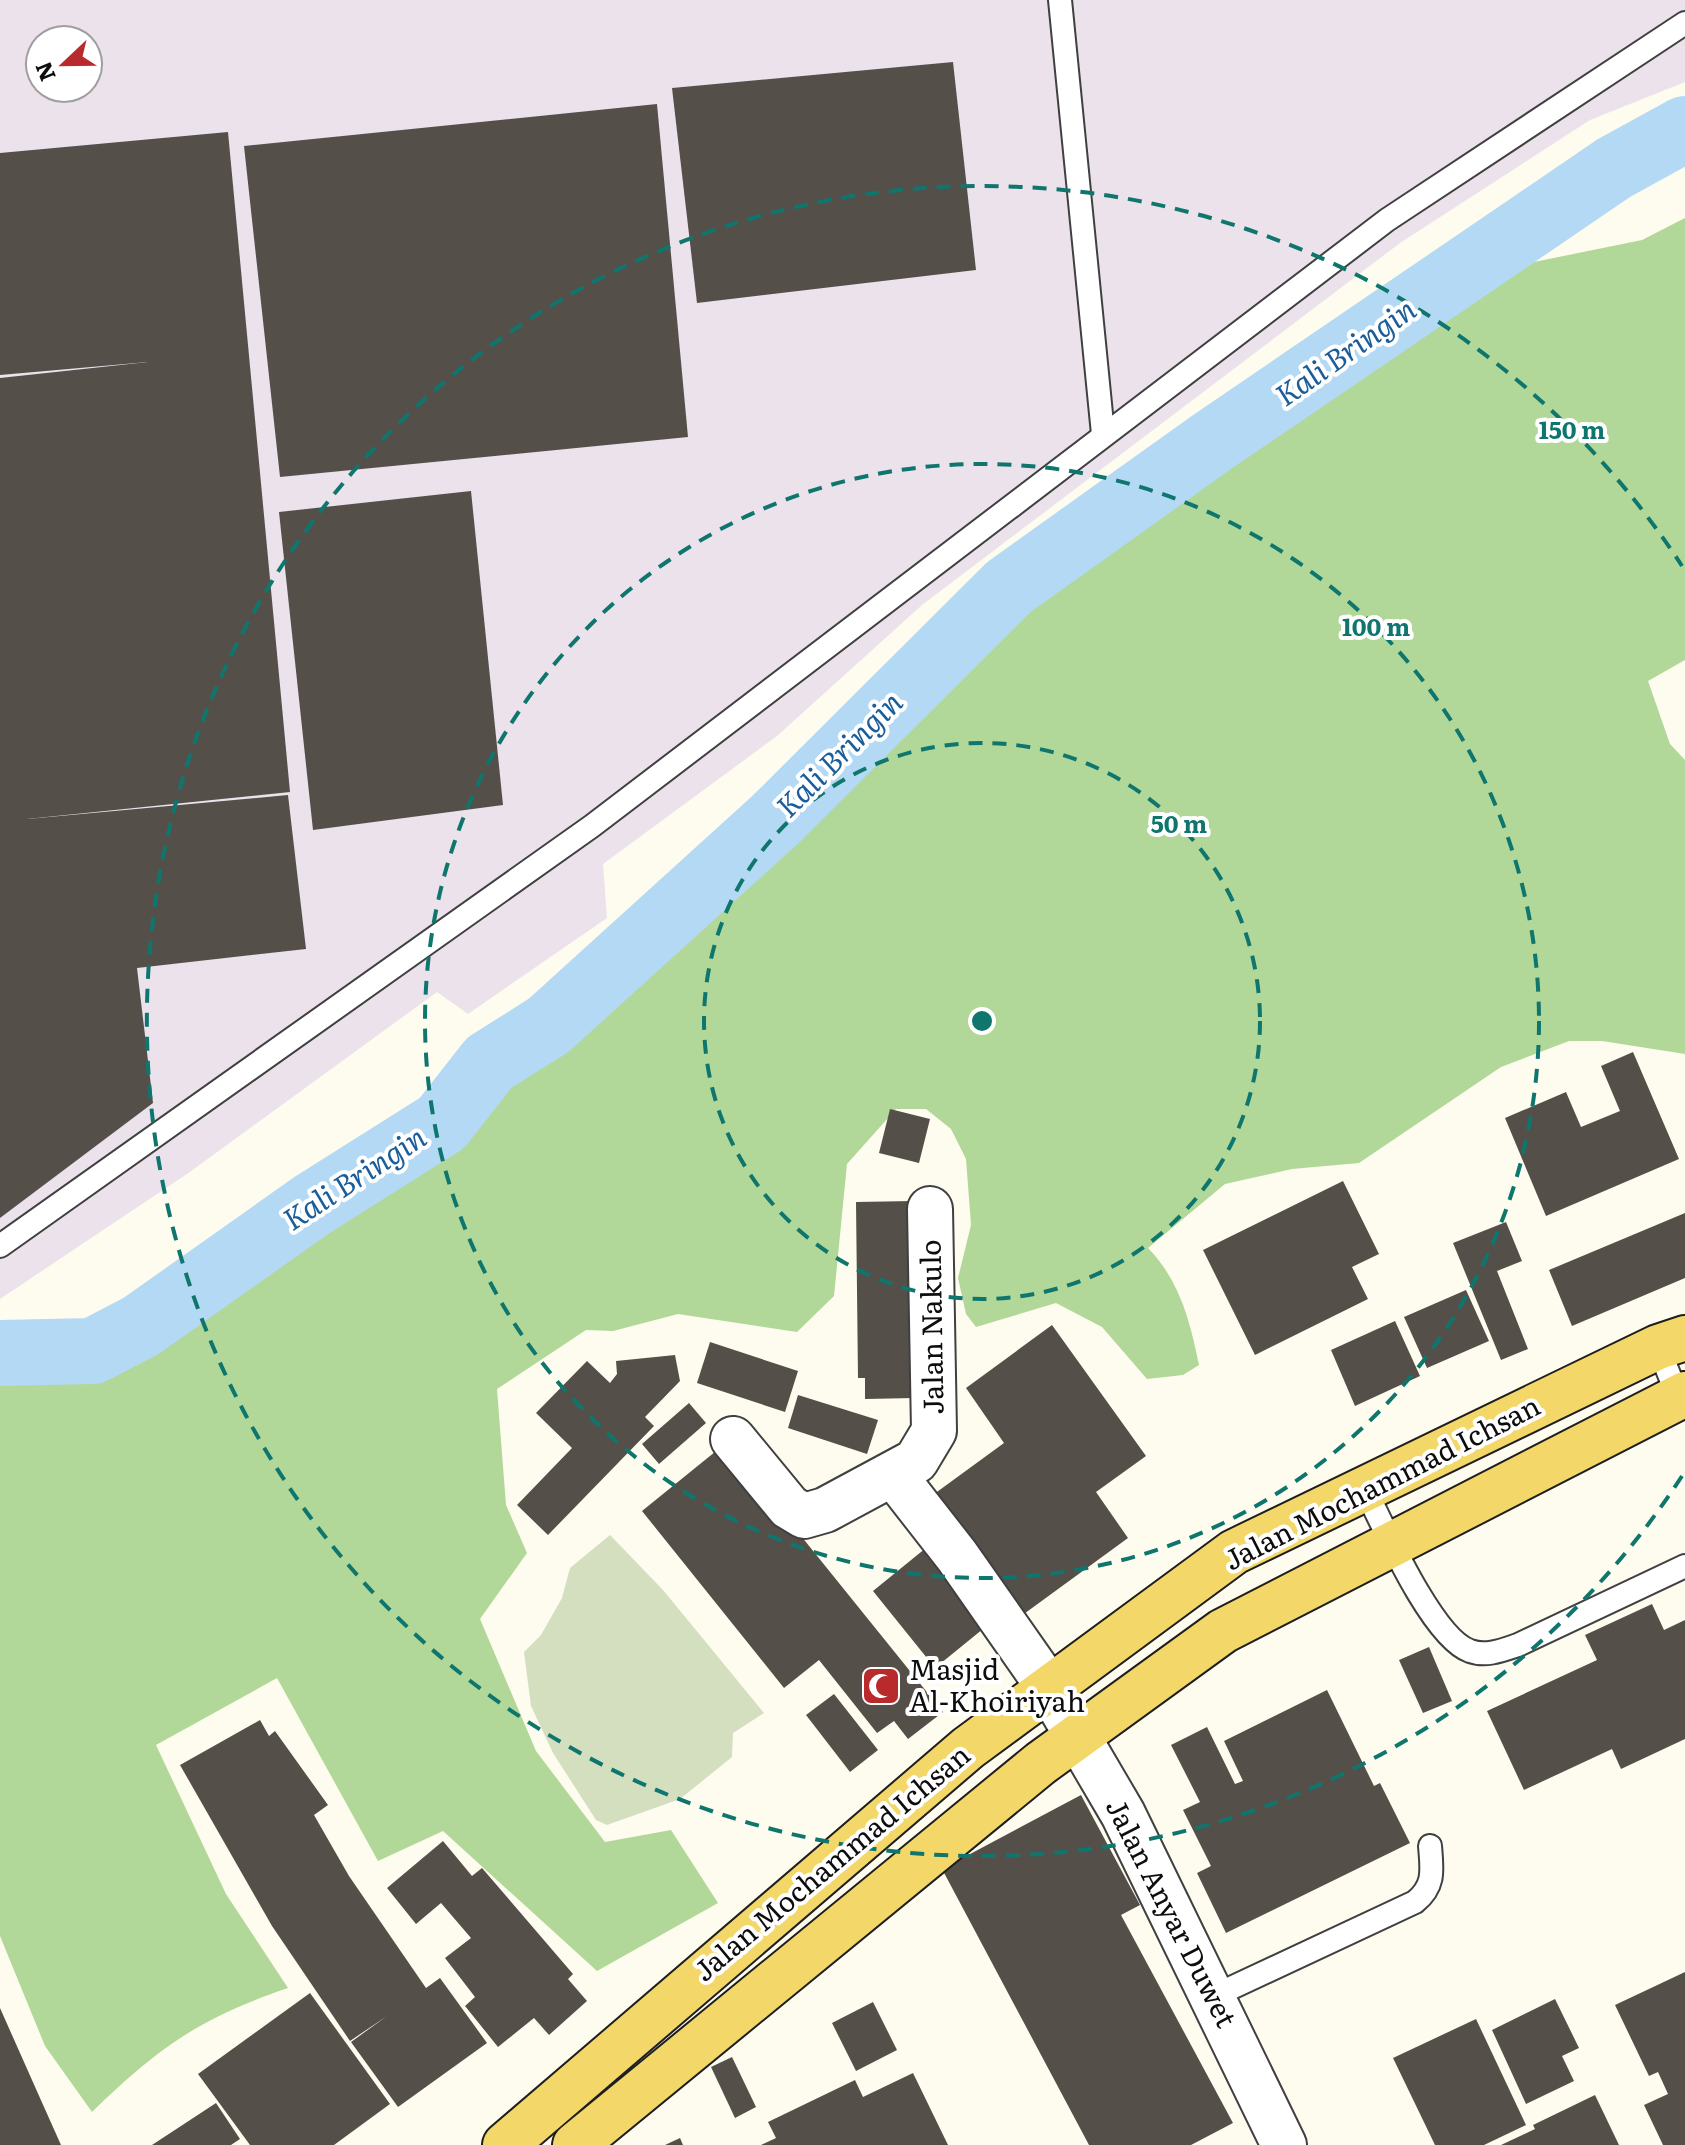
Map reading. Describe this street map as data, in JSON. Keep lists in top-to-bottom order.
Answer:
{
  "streets": {
    "main road": ["Jalan Mochammad Ichsan"],
    "street": ["Jalan Nakulo", "Jalan Anyar Duwet"]
  },
  "crossings": [
    ["Jalan Mochammad Ichsan", "Jalan Anyar Duwet"]
  ],
  "water": ["Kali Bringin"],
  "places": {
    "mosque": ["Masjid Al-Khoiriyah"]
  },
  "north": "left",
  "rings": ["150 m", "100 m", "50 m"]
}
